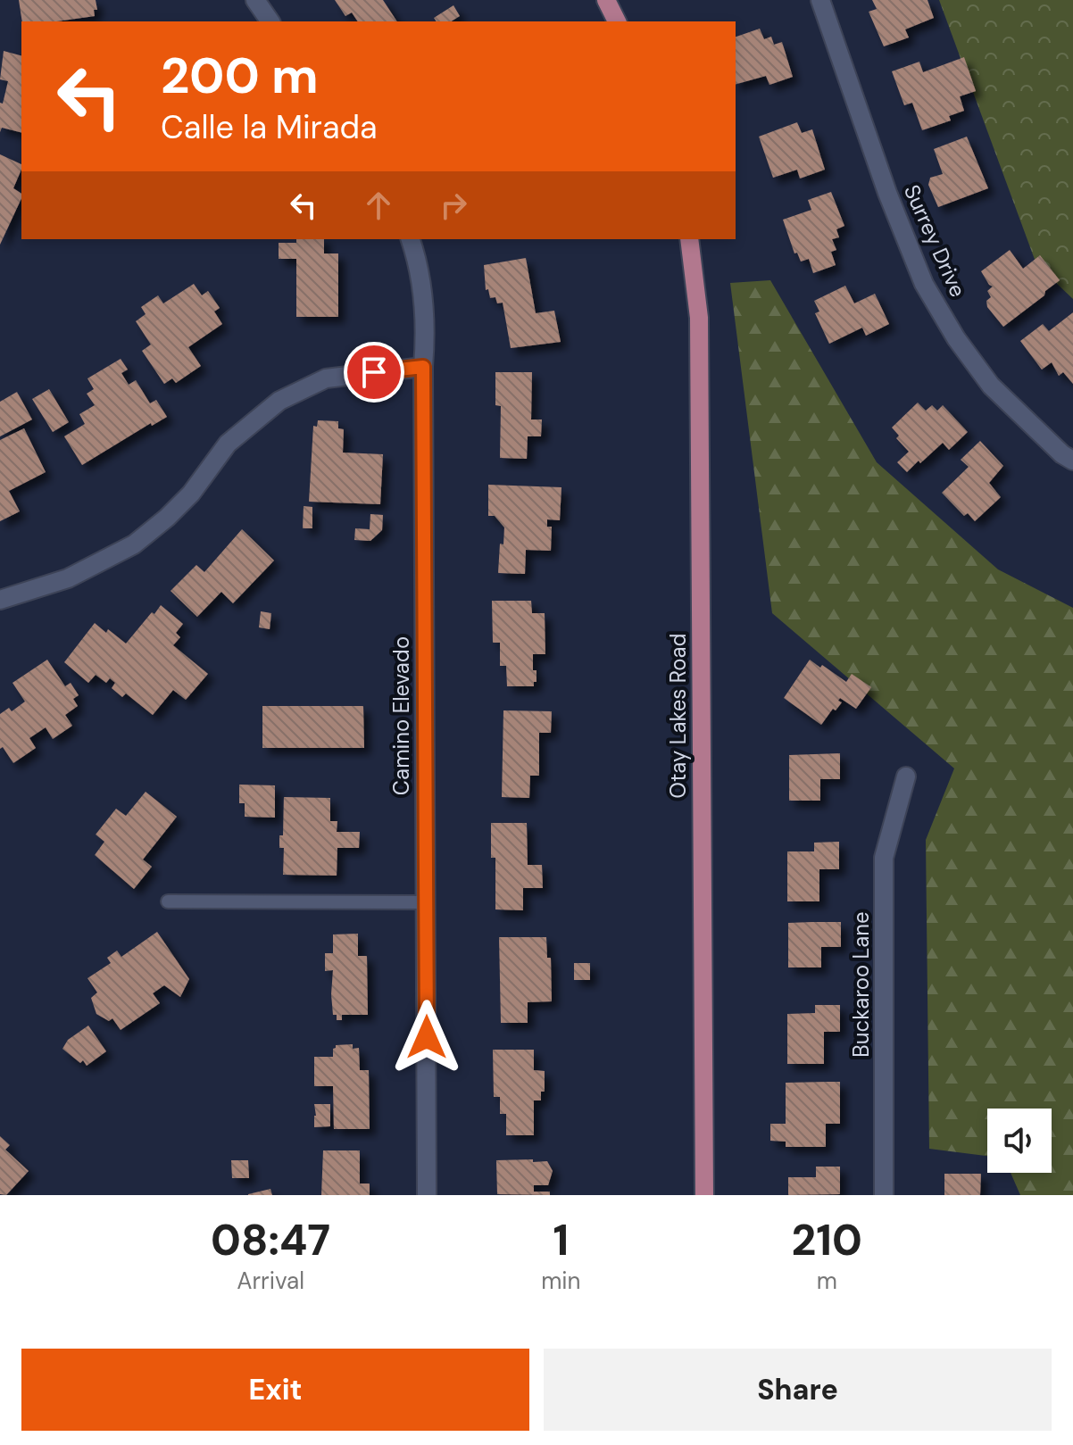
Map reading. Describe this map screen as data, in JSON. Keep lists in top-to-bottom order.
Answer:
{
  "streets": {
    "main road": ["Otay Lakes Road"],
    "street": ["Surrey Drive", "Camino Elevado", "Buckaroo Lane"]
  },
  "page": {
    "turn": ["200 m", "Calle la Mirada"],
    "eta": [
      "08:47",
      "Arrival",
      "1",
      "min",
      "210",
      "m"
    ],
    "buttons": ["Exit", "Share"]
  }
}
